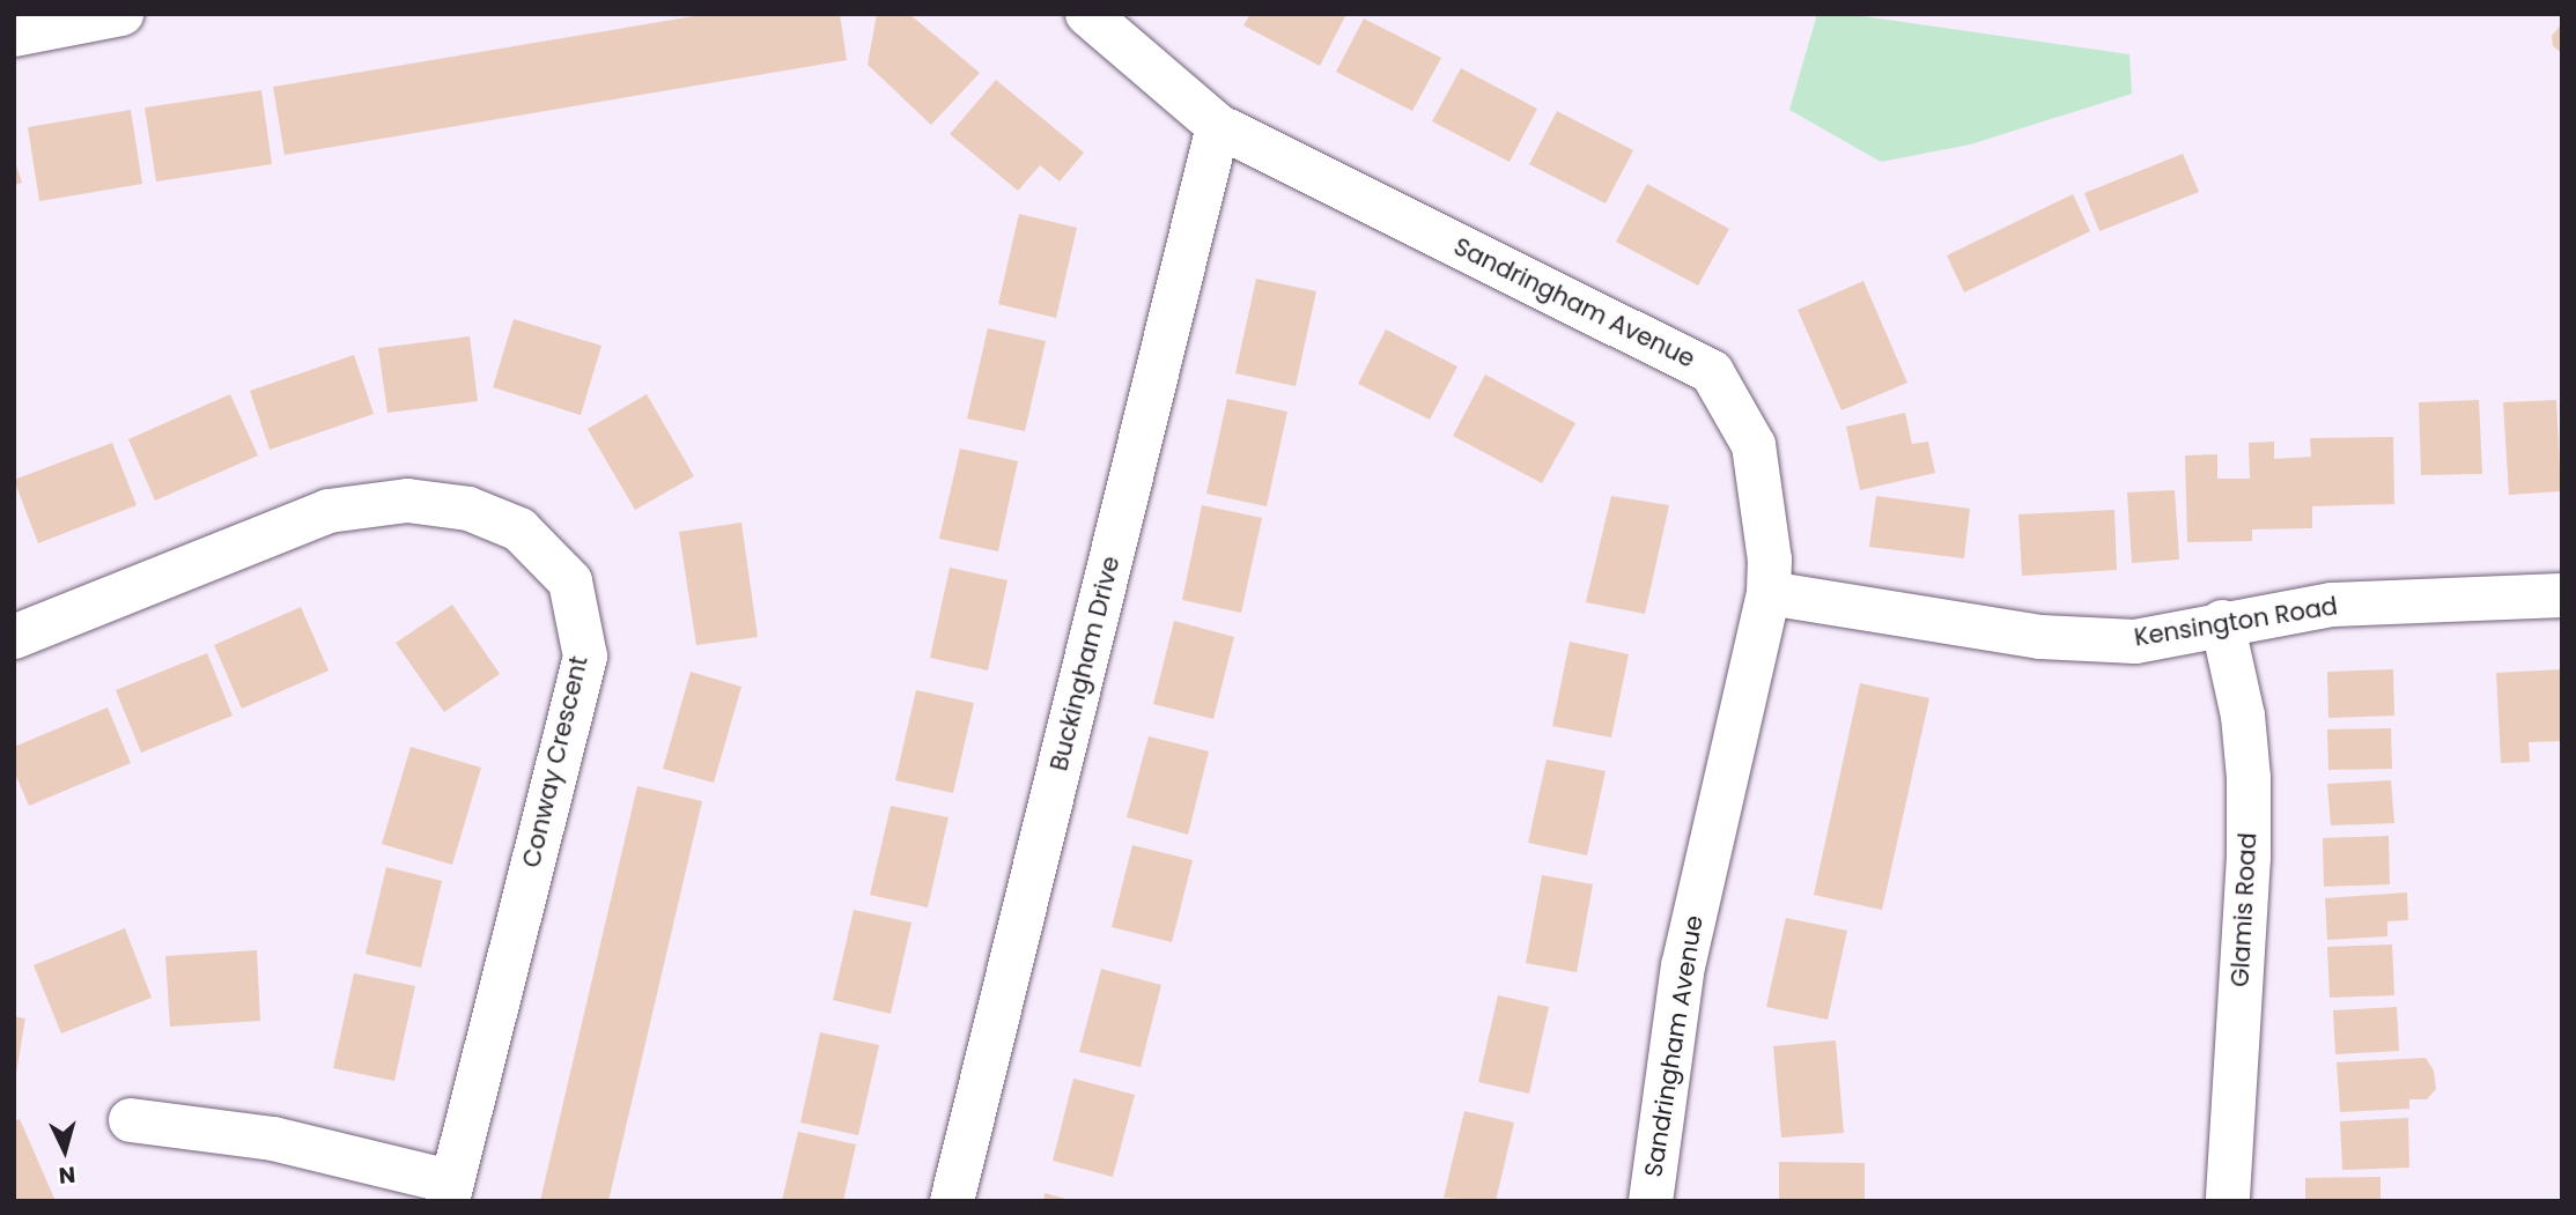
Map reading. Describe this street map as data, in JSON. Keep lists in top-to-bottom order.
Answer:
{
  "streets": {
    "street": [
      "Sandringham Avenue",
      "Kensington Road",
      "Buckingham Drive",
      "Conway Crescent",
      "Glamis Road"
    ]
  },
  "crossings": [
    ["Sandringham Avenue", "Kensington Road"],
    ["Sandringham Avenue", "Buckingham Drive"],
    ["Kensington Road", "Glamis Road"]
  ],
  "north": "bottom"
}
